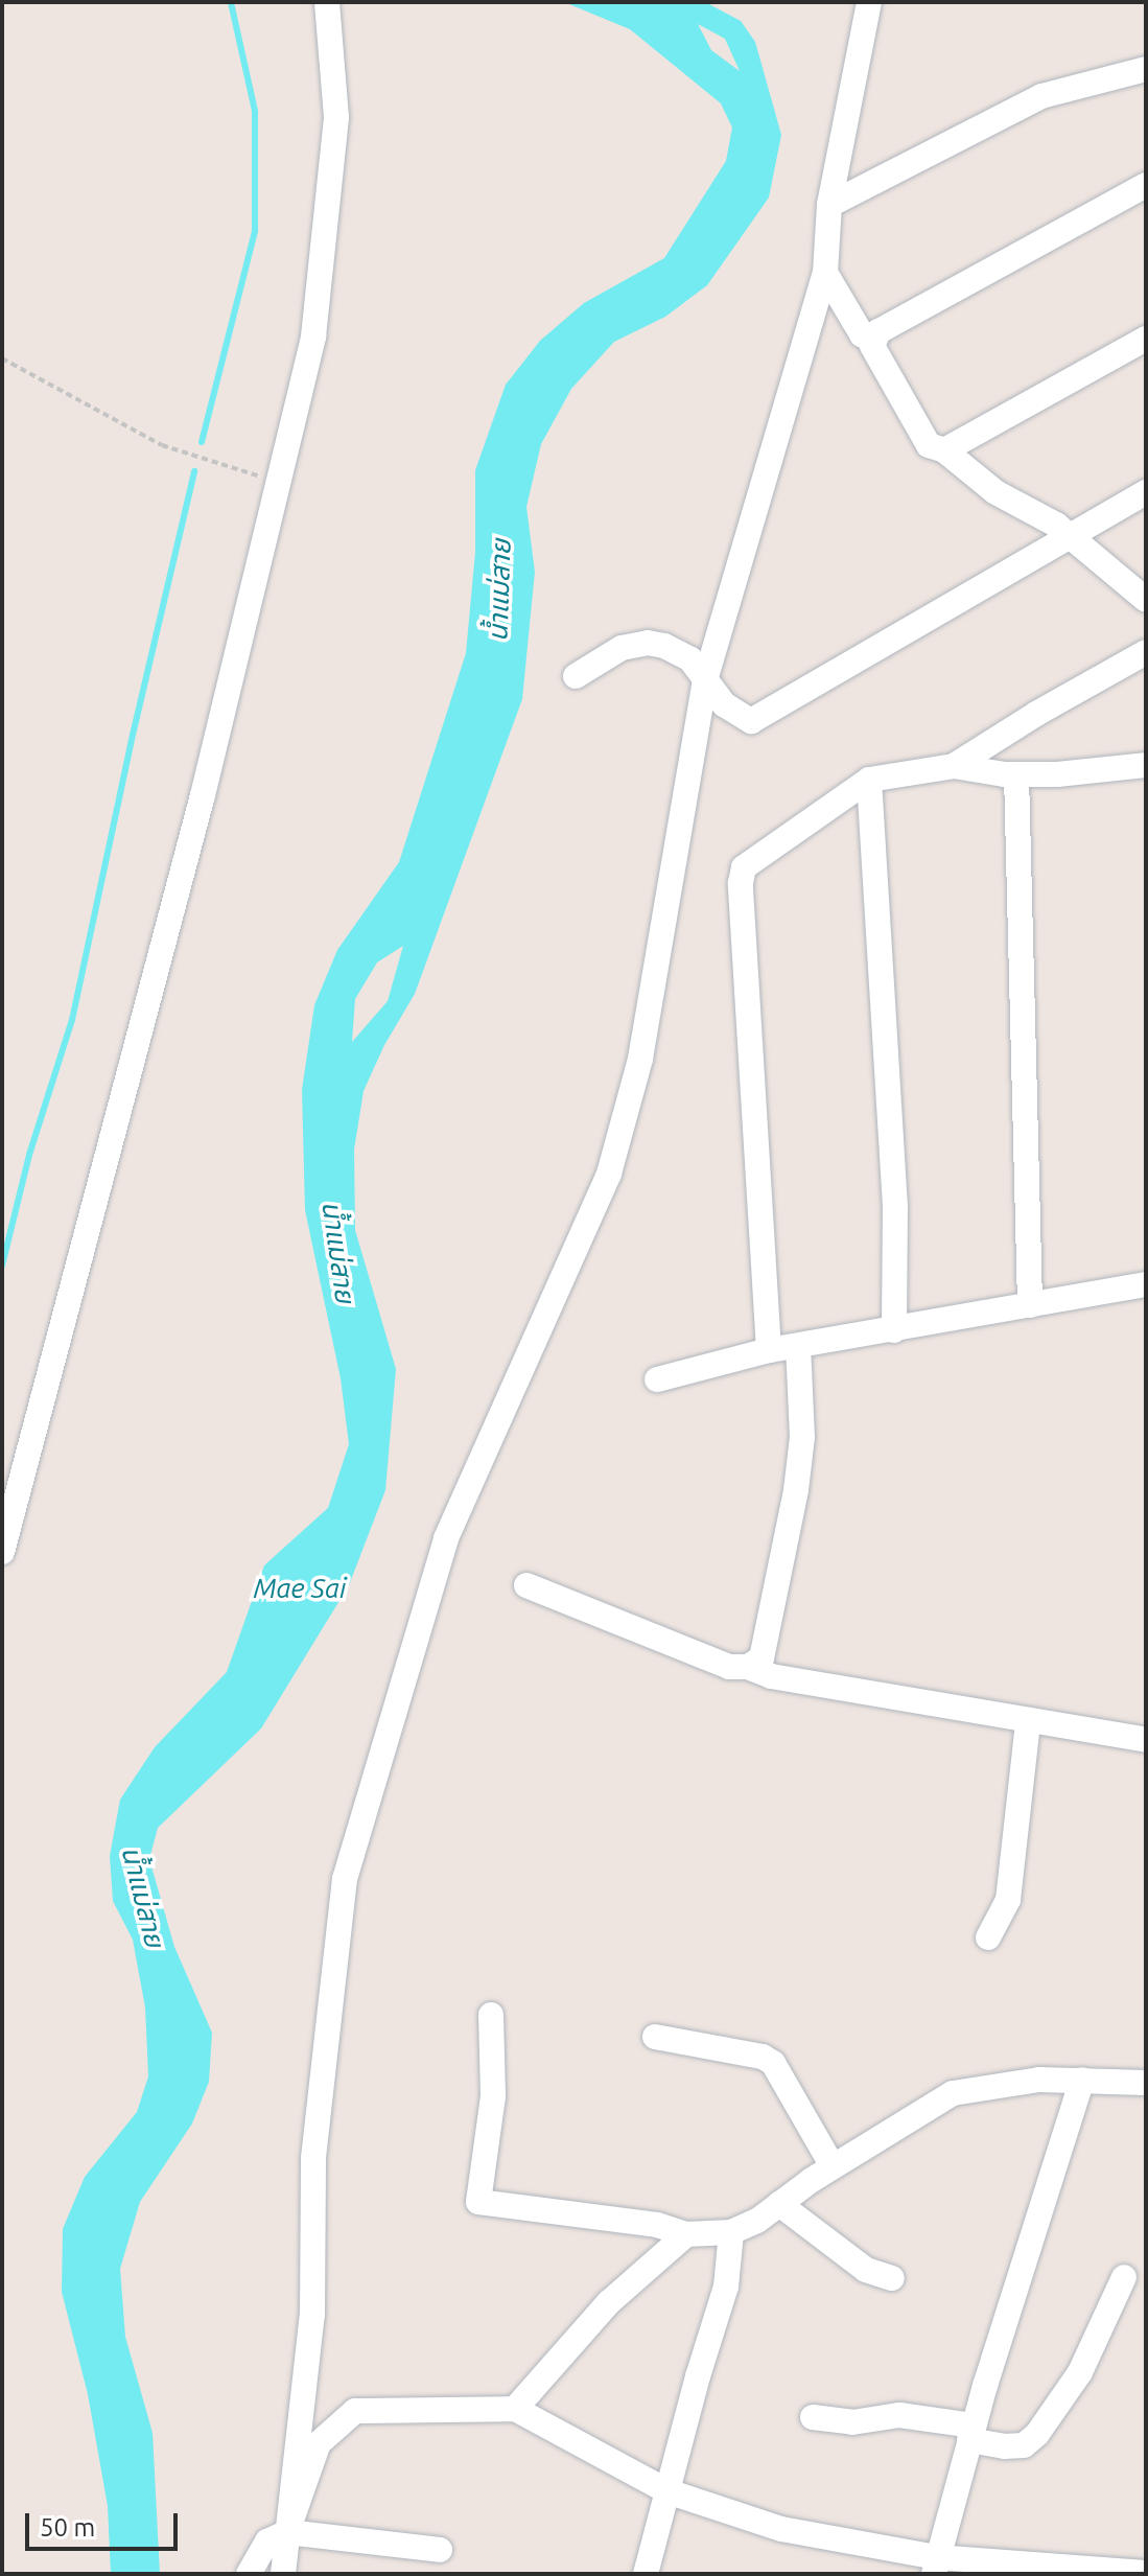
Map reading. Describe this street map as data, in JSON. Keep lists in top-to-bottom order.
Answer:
{
  "water": ["น้ำแม่สาย", "Mae Sai"],
  "scale_bar": "50 m"
}
